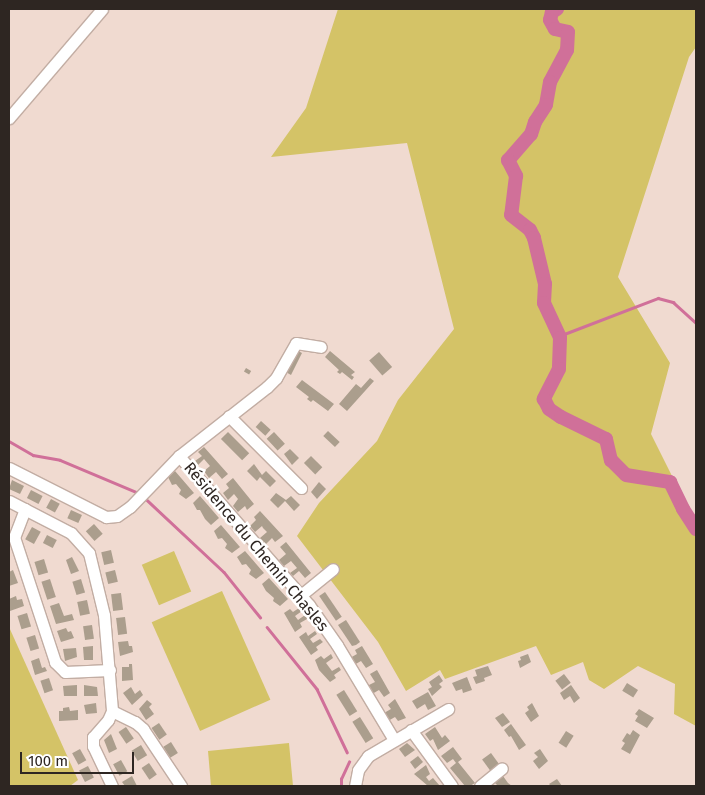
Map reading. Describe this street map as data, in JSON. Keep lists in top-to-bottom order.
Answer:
{
  "streets": {
    "street": ["Résidence du Chemin Chasles"]
  },
  "scale_bar": "100 m"
}
